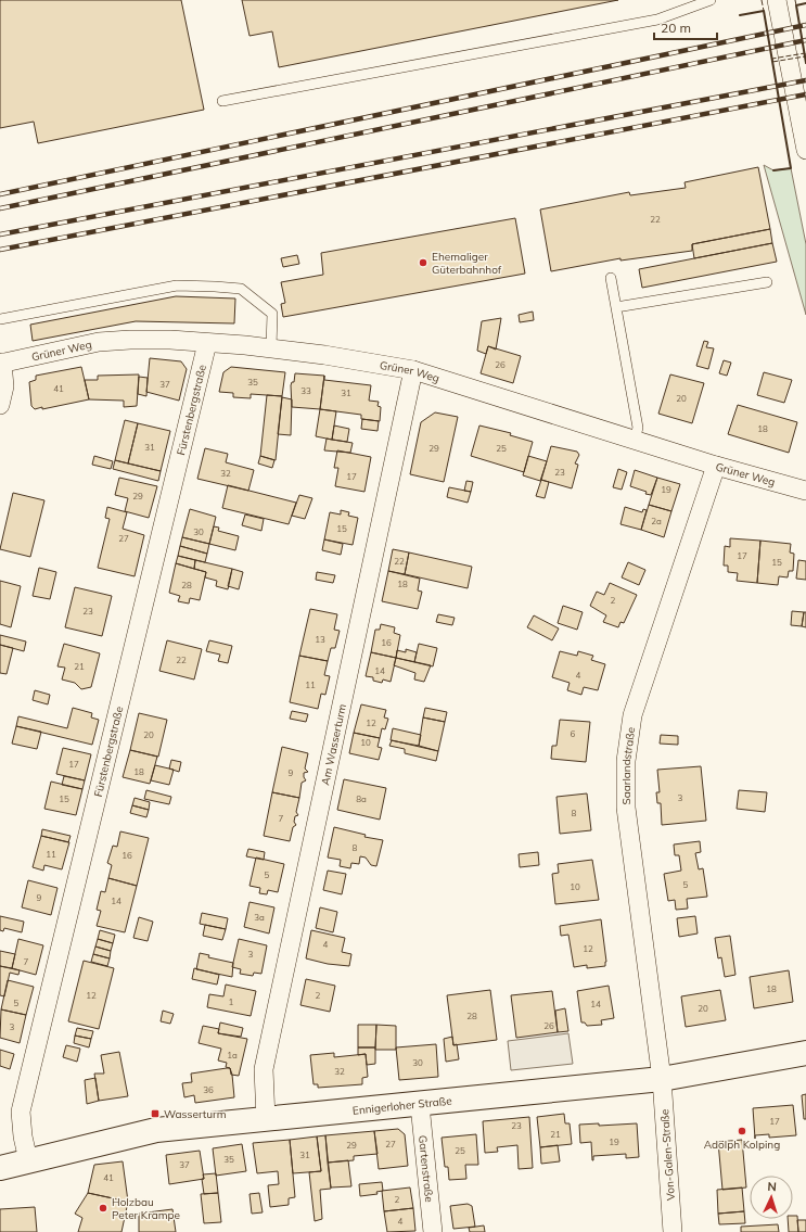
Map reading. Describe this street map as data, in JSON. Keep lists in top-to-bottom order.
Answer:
{
  "streets": {
    "main road": ["Ennigerloher Straße"],
    "street": [
      "Grüner Weg",
      "Fürstenbergstraße",
      "Am Wasserturm",
      "Saarlandstraße",
      "Von-Galen-Straße",
      "Gartenstraße"
    ]
  },
  "crossings": [
    ["Grüner Weg", "Fürstenbergstraße"],
    ["Grüner Weg", "Am Wasserturm"],
    ["Grüner Weg", "Saarlandstraße"],
    ["Fürstenbergstraße", "Ennigerloher Straße"],
    ["Am Wasserturm", "Ennigerloher Straße"],
    ["Saarlandstraße", "Ennigerloher Straße"],
    ["Saarlandstraße", "Von-Galen-Straße"],
    ["Ennigerloher Straße", "Von-Galen-Straße"],
    ["Ennigerloher Straße", "Gartenstraße"]
  ],
  "places": {
    "other": ["Ehemaliger Güterbahnhof", "Adolph Kolping", "Holzbau Peter Krampe"],
    "transit": ["Wasserturm"]
  },
  "house_numbers": [
    "22",
    "26",
    "35",
    "37",
    "41",
    "33",
    "31",
    "20",
    "18",
    "31",
    "29",
    "25",
    "23",
    "32",
    "17",
    "19",
    "29",
    "2a",
    "15",
    "30",
    "27",
    "17",
    "22",
    "15",
    "18",
    "28",
    "2",
    "23",
    "13",
    "16",
    "22",
    "21",
    "14",
    "4",
    "11",
    "12",
    "6",
    "20",
    "10",
    "17",
    "18",
    "9",
    "3",
    "15",
    "8a",
    "8",
    "7",
    "8",
    "11",
    "16",
    "5",
    "5",
    "10",
    "9",
    "14",
    "3a",
    "4",
    "12",
    "3",
    "7",
    "18",
    "12",
    "2",
    "1",
    "5",
    "14",
    "20",
    "28",
    "26",
    "3",
    "1a",
    "30",
    "32",
    "36",
    "17",
    "23",
    "21",
    "19",
    "27",
    "29",
    "25",
    "31",
    "35",
    "37",
    "41",
    "2",
    "4"
  ],
  "scale_bar": "20 m",
  "north": "top"
}
